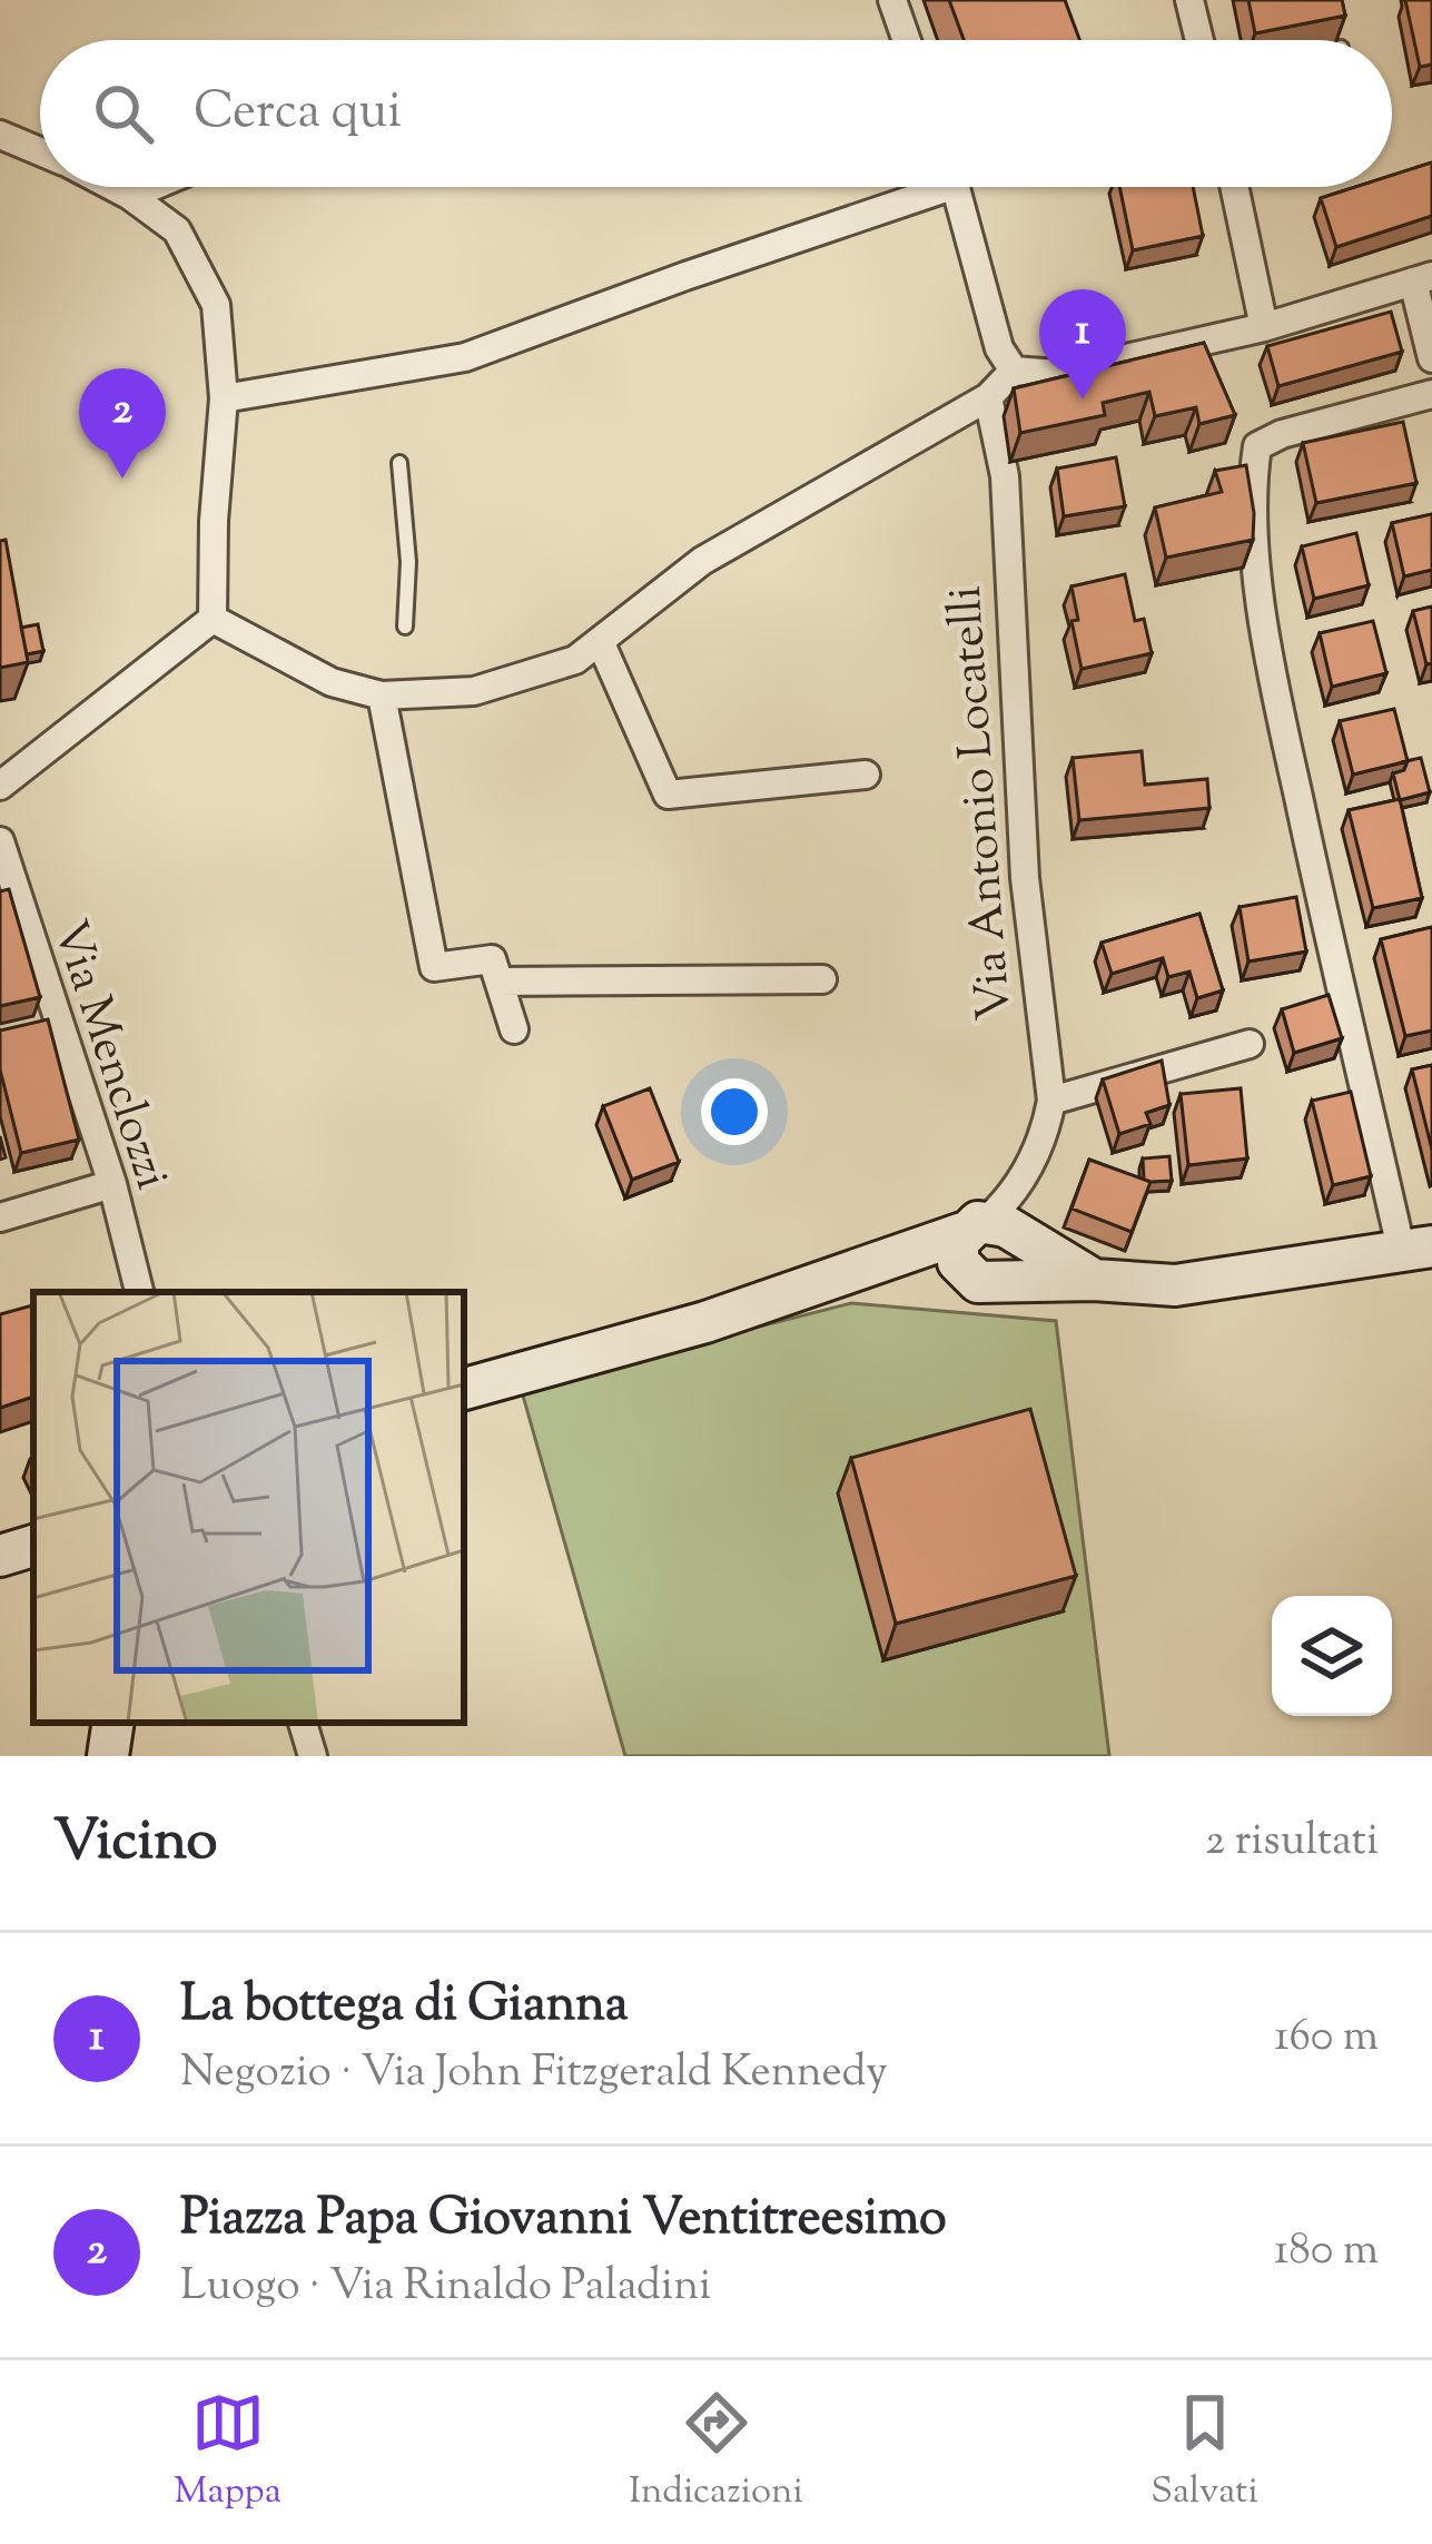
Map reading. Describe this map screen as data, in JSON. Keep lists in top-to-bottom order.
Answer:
{
  "streets": {
    "street": ["Via Antonio Locatelli", "Via Menclozzi"]
  },
  "page": {
    "search": "Cerca qui",
    "pins": ["1", "2"],
    "heading": ["Vicino", "2 risultati"],
    "list": [
      {
        "mark": "1",
        "name": "La bottega di Gianna",
        "note": "Negozio · Via John Fitzgerald Kennedy",
        "value": "160 m"
      },
      {
        "mark": "2",
        "name": "Piazza Papa Giovanni Ventitreesimo",
        "note": "Luogo · Via Rinaldo Paladini",
        "value": "180 m"
      }
    ],
    "nav": ["Mappa", "Indicazioni", "Salvati"]
  }
}
